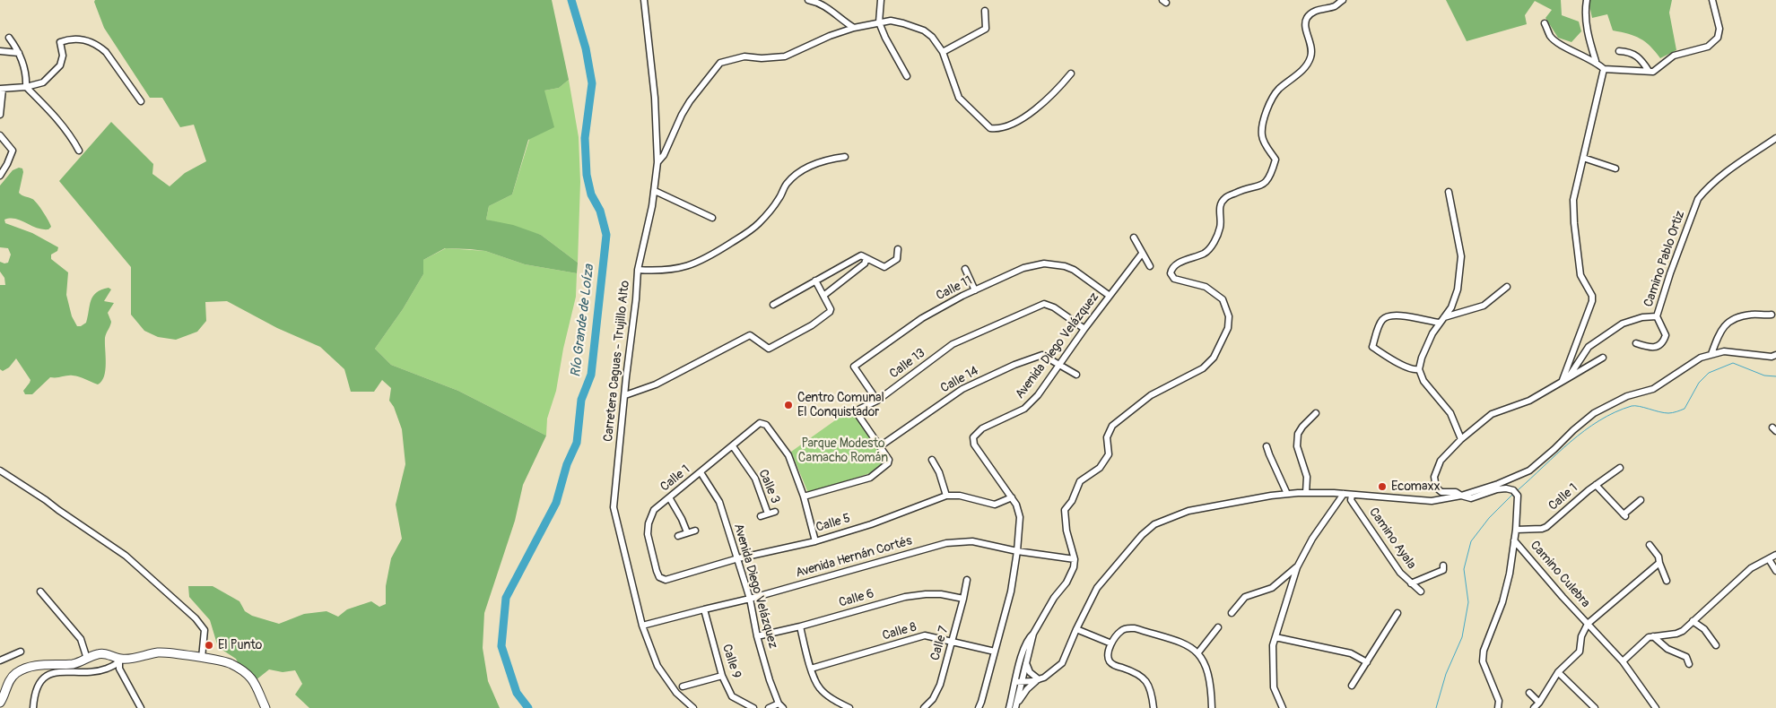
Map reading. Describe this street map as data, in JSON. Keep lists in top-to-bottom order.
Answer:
{
  "streets": {
    "street": [
      "Camino Pablo Ortiz",
      "Calle 11",
      "Avenida Diego Velázquez",
      "Carretera Caguas - Trujillo Alto",
      "Calle 13",
      "Calle 14",
      "Calle 1",
      "Calle 3",
      "Calle 5",
      "Camino Ayala",
      "Avenida Hernán Cortés",
      "Camino Culebra",
      "Calle 6",
      "Calle 8",
      "Calle 7",
      "Calle 9"
    ]
  },
  "crossings": [
    ["Calle 11", "Avenida Diego Velázquez"],
    ["Calle 11", "Calle 13"],
    ["Avenida Diego Velázquez", "Calle 13"],
    ["Avenida Diego Velázquez", "Calle 14"],
    ["Avenida Diego Velázquez", "Calle 1"],
    ["Avenida Diego Velázquez", "Calle 5"],
    ["Avenida Diego Velázquez", "Avenida Hernán Cortés"],
    ["Avenida Diego Velázquez", "Calle 6"],
    ["Avenida Diego Velázquez", "Calle 8"],
    ["Carretera Caguas - Trujillo Alto", "Avenida Hernán Cortés"],
    ["Calle 13", "Calle 14"],
    ["Calle 13", "Calle 1"],
    ["Calle 1", "Calle 3"],
    ["Calle 1", "Calle 5"],
    ["Avenida Hernán Cortés", "Calle 9"],
    ["Calle 6", "Calle 7"],
    ["Calle 8", "Calle 7"]
  ],
  "water": ["Río Grande de Loíza"],
  "parks": ["Parque Modesto Camacho Román"],
  "places": ["Centro Comunal El Conquistador", "Ecomaxx", "El Punto"]
}
